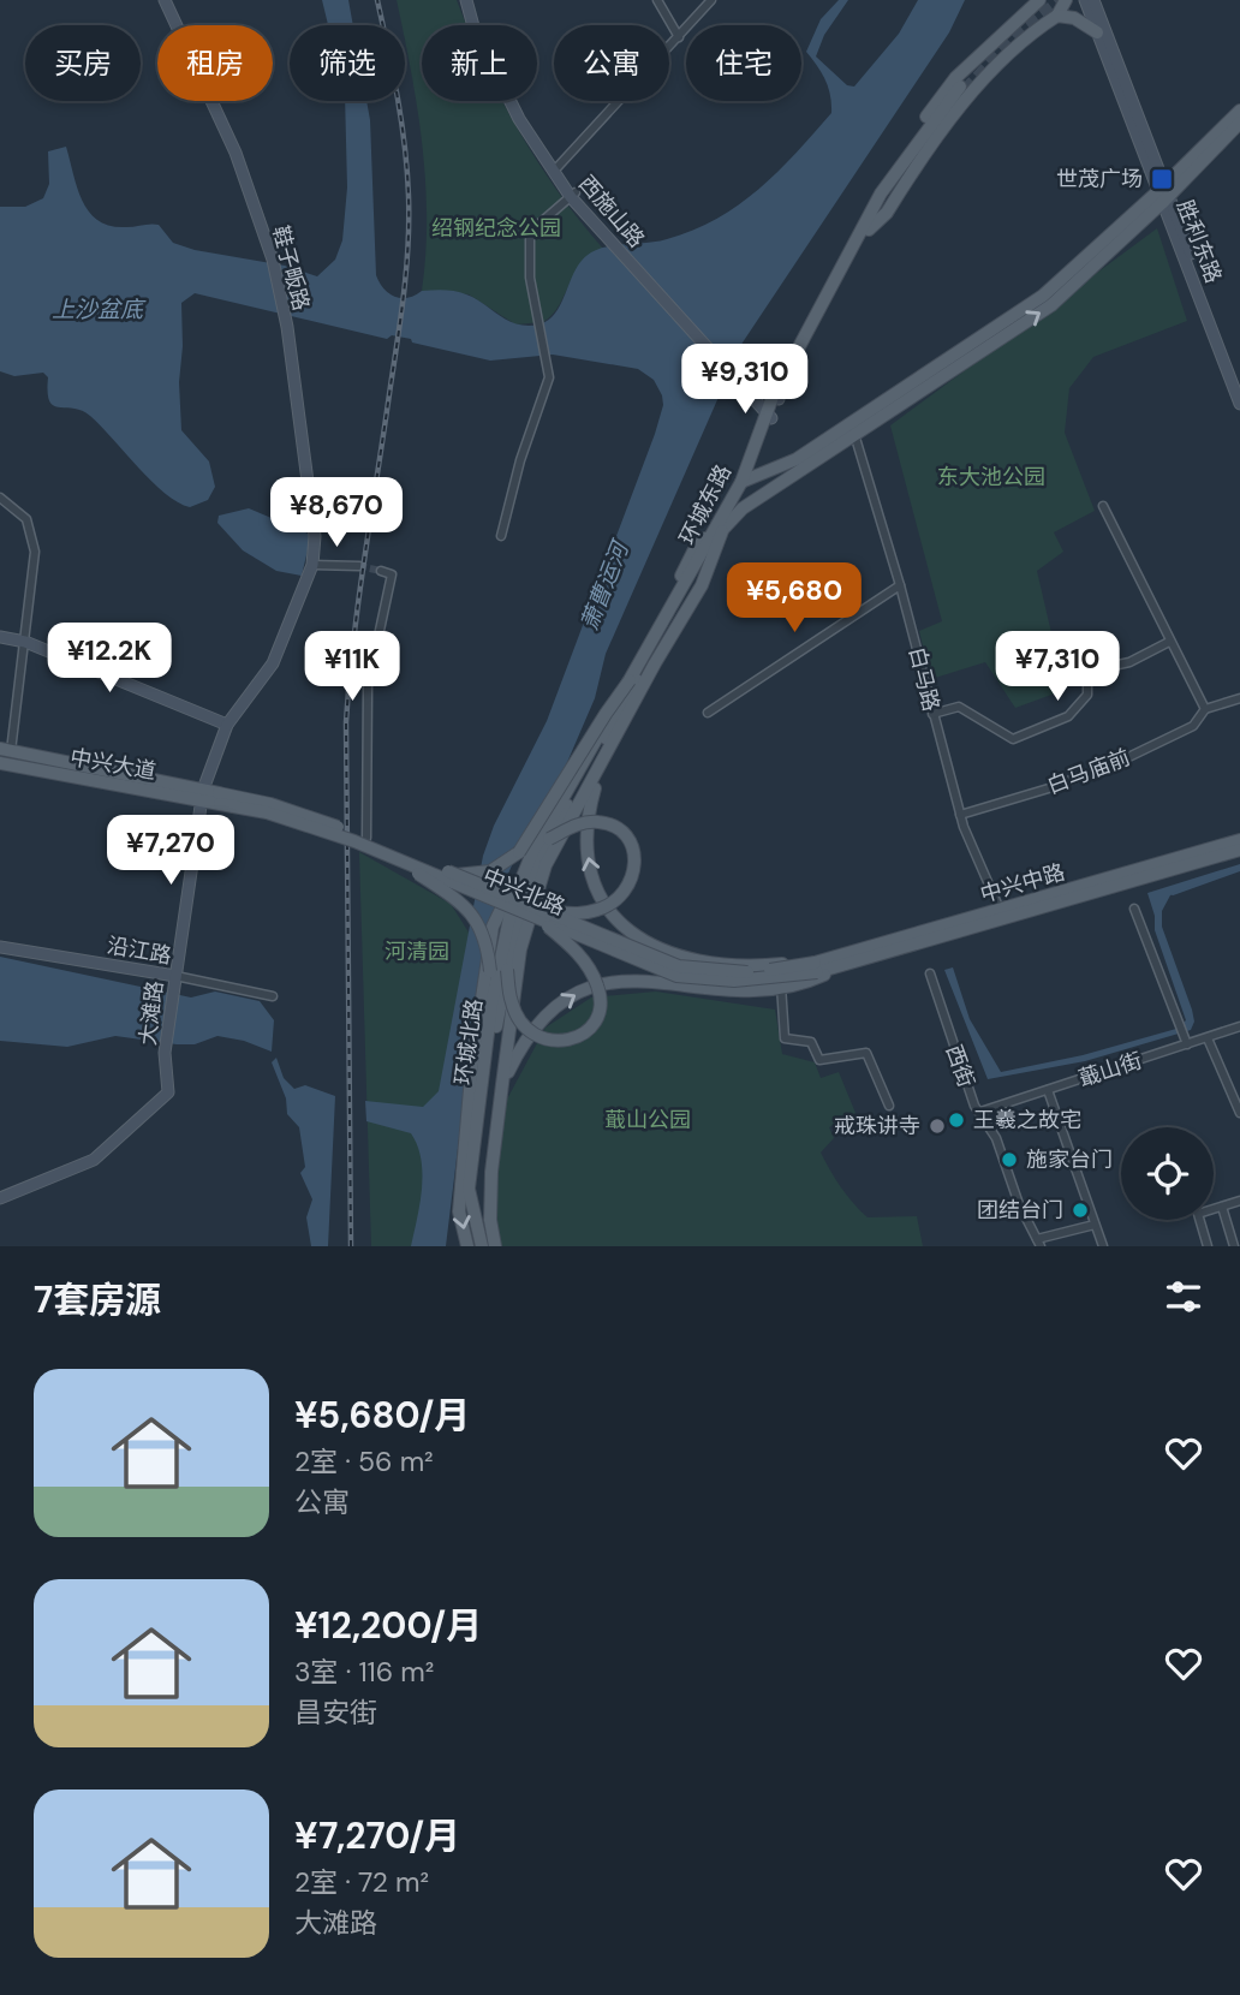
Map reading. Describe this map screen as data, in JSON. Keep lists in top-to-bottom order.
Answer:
{
  "streets": {
    "main road": [
      "环城东路",
      "中兴大道",
      "中兴中路",
      "中兴北路",
      "环城北路"
    ],
    "street": [
      "西施山路",
      "胜利东路",
      "鞋子畈路",
      "白马路",
      "白马庙前",
      "沿江路",
      "大滩路",
      "西街",
      "蕺山街"
    ]
  },
  "crossings": [
    ["西施山路", "环城东路"],
    ["鞋子畈路", "中兴大道"],
    ["鞋子畈路", "大滩路"],
    ["环城东路", "环城北路"],
    ["白马路", "白马庙前"],
    ["白马路", "中兴中路"],
    ["中兴大道", "中兴北路"],
    ["中兴大道", "大滩路"],
    ["中兴中路", "中兴北路"],
    ["沿江路", "大滩路"],
    ["西街", "蕺山街"]
  ],
  "water": ["上沙盆底", "萧曹运河"],
  "parks": [
    "绍钢纪念公园",
    "东大池公园",
    "河清园",
    "蕺山公园"
  ],
  "places": {
    "transit": ["世茂广场"],
    "other": [
      "王羲之故宅",
      "戒珠讲寺",
      "施家台门",
      "团结台门"
    ]
  },
  "page": {
    "chip": [
      "买房",
      "租房",
      "筛选",
      "新上",
      "公寓",
      "住宅"
    ],
    "price": [
      "¥9,310",
      "¥8,670",
      "¥5,680",
      "¥12.2K",
      "¥11K",
      "¥7,310",
      "¥7,270"
    ],
    "heading": "7套房源",
    "list": [
      {
        "name": "¥5,680/月",
        "note": "2室 · 56 m² · 公寓"
      },
      {
        "name": "¥12,200/月",
        "note": "3室 · 116 m² · 昌安街"
      },
      {
        "name": "¥7,270/月",
        "note": "2室 · 72 m² · 大滩路"
      }
    ]
  }
}
